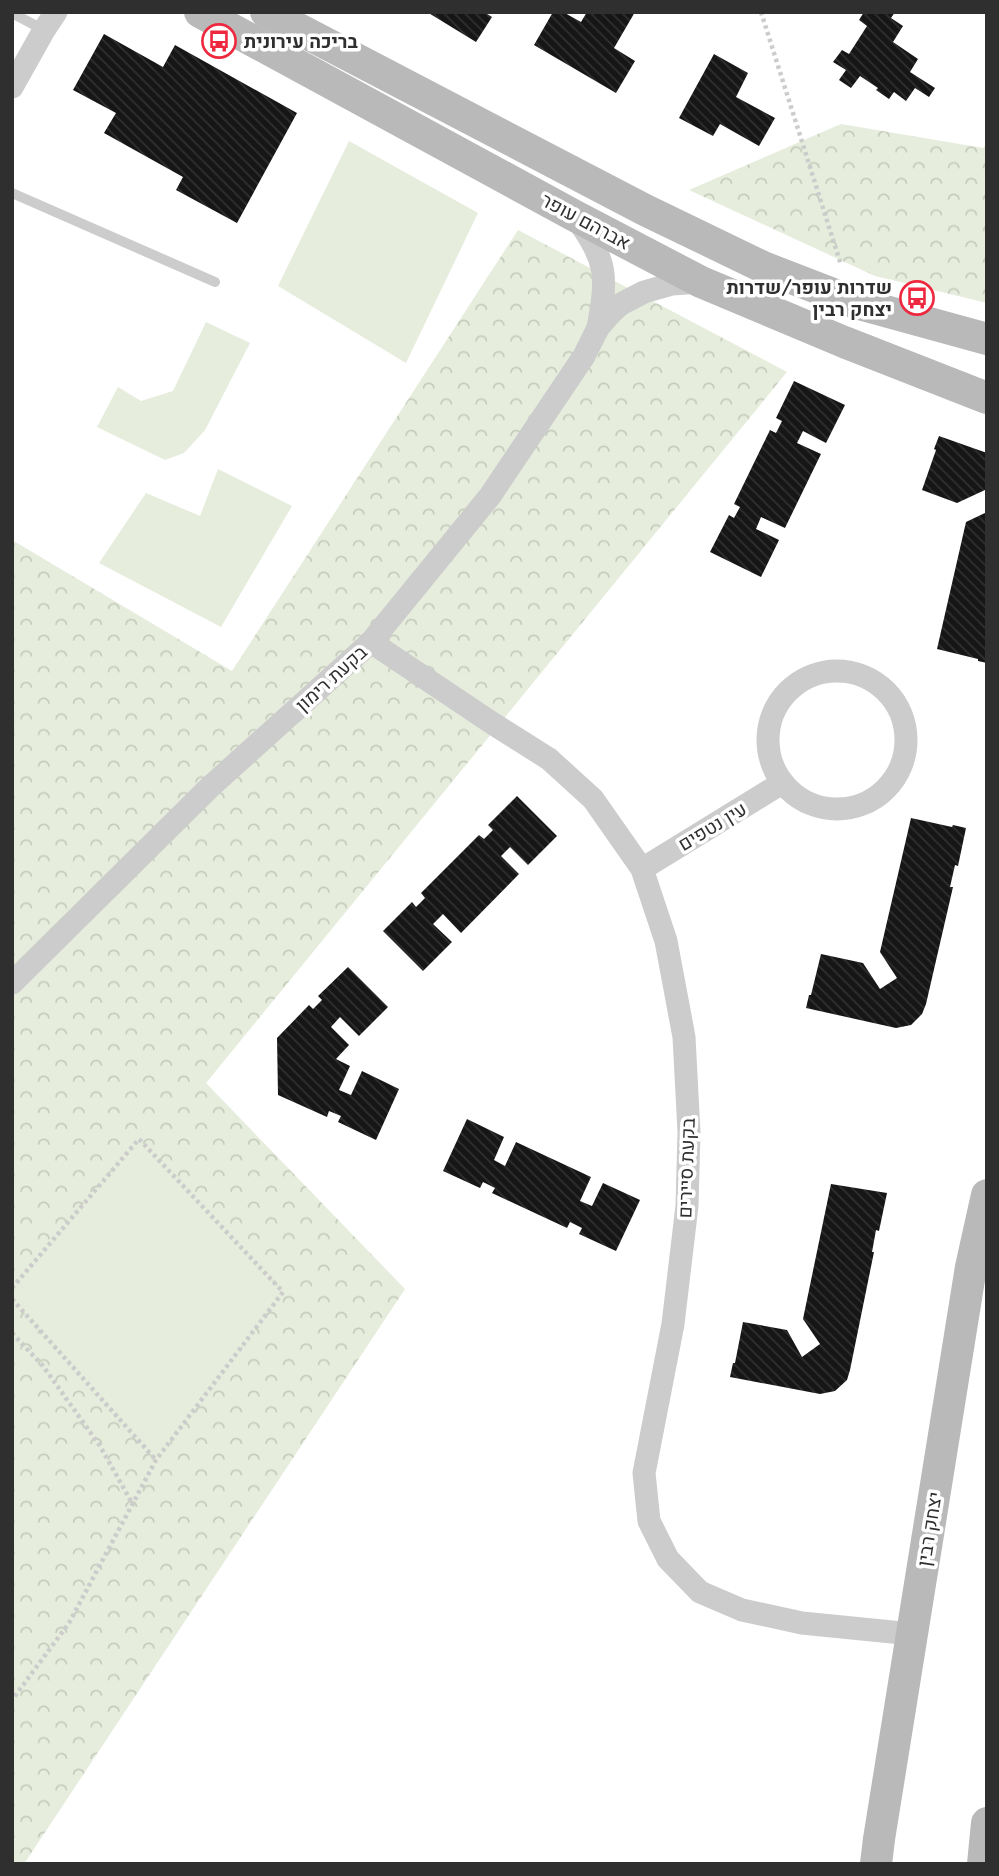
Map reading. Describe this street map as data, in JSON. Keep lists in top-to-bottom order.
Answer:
{
  "streets": {
    "street": [
      "אברהם עופר",
      "בקעת רימון",
      "עין נטפים",
      "בקעת סיירים",
      "יצחק רבין"
    ]
  },
  "crossings": [
    ["אברהם עופר", "בקעת רימון"],
    ["בקעת רימון", "בקעת סיירים"],
    ["עין נטפים", "בקעת סיירים"],
    ["בקעת סיירים", "יצחק רבין"]
  ],
  "places": {
    "bus stop": ["בריכה עירונית", "שדרות עופר/שדרות יצחק רבין"]
  }
}
